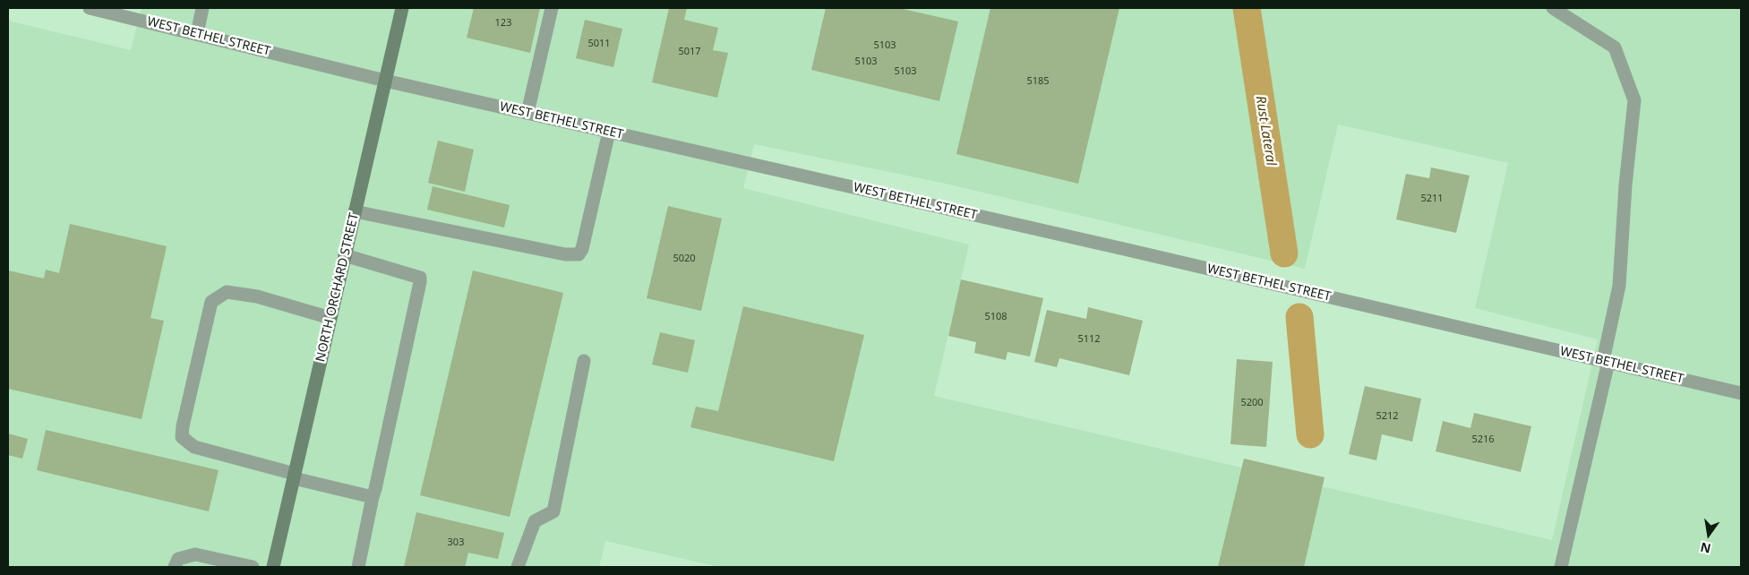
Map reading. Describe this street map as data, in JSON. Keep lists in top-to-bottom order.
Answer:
{
  "streets": {
    "main road": ["NORTH ORCHARD STREET"],
    "street": ["WEST BETHEL STREET"]
  },
  "crossings": [
    ["WEST BETHEL STREET", "NORTH ORCHARD STREET"]
  ],
  "water": ["Rust Lateral"],
  "house_numbers": [
    "123",
    "5011",
    "5103",
    "5017",
    "5103",
    "5103",
    "5185",
    "5211",
    "5020",
    "5108",
    "5112",
    "5200",
    "5212",
    "5216",
    "303"
  ],
  "north": "bottom"
}
